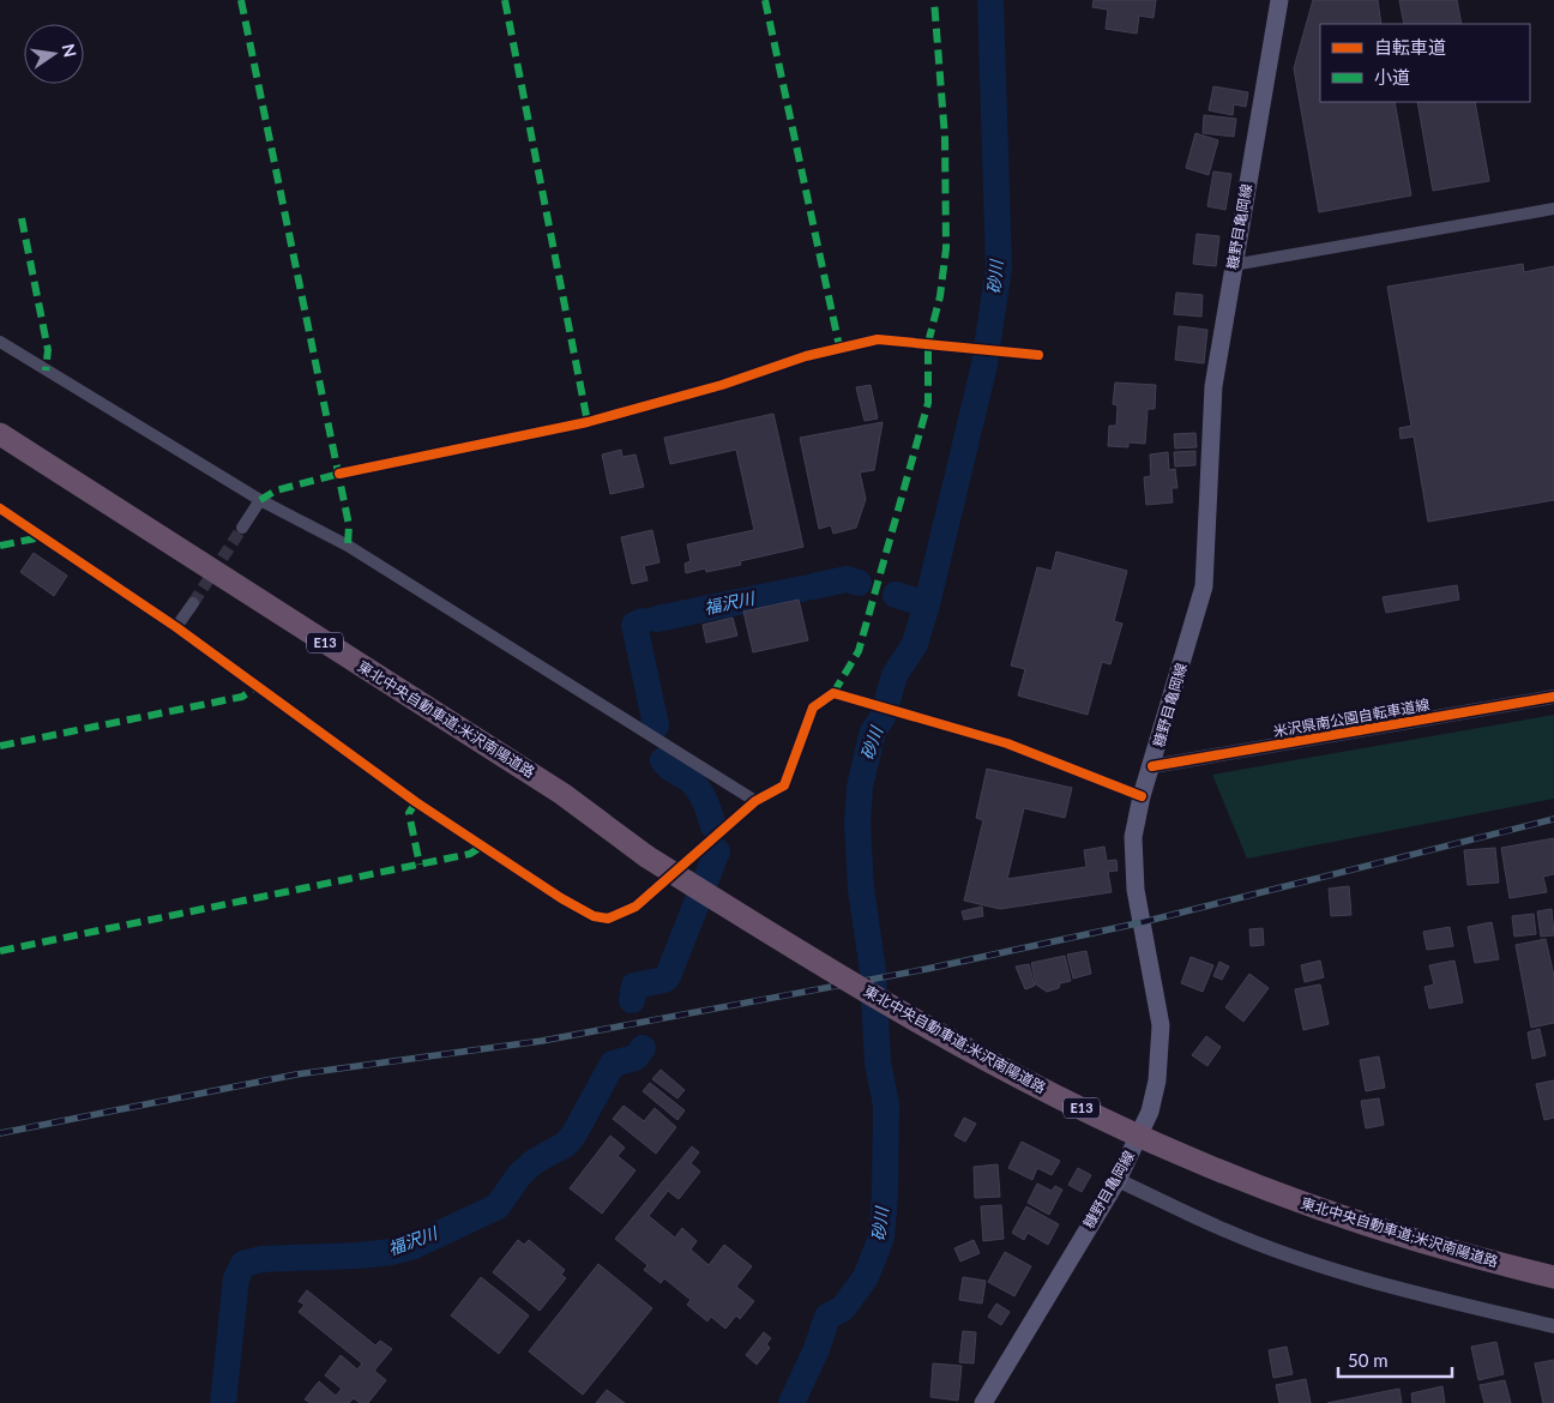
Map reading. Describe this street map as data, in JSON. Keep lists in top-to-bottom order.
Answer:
{
  "streets": {
    "highway": ["E13", "東北中央自動車道;米沢南陽道路"],
    "main road": ["糠野目亀岡線"],
    "street": ["米沢県南公園自転車道線"]
  },
  "crossings": [
    ["糠野目亀岡線", "米沢県南公園自転車道線"]
  ],
  "water": ["砂川", "福沢川"],
  "legend": ["自転車道", "小道"],
  "scale_bar": "50 m",
  "north": "right"
}
